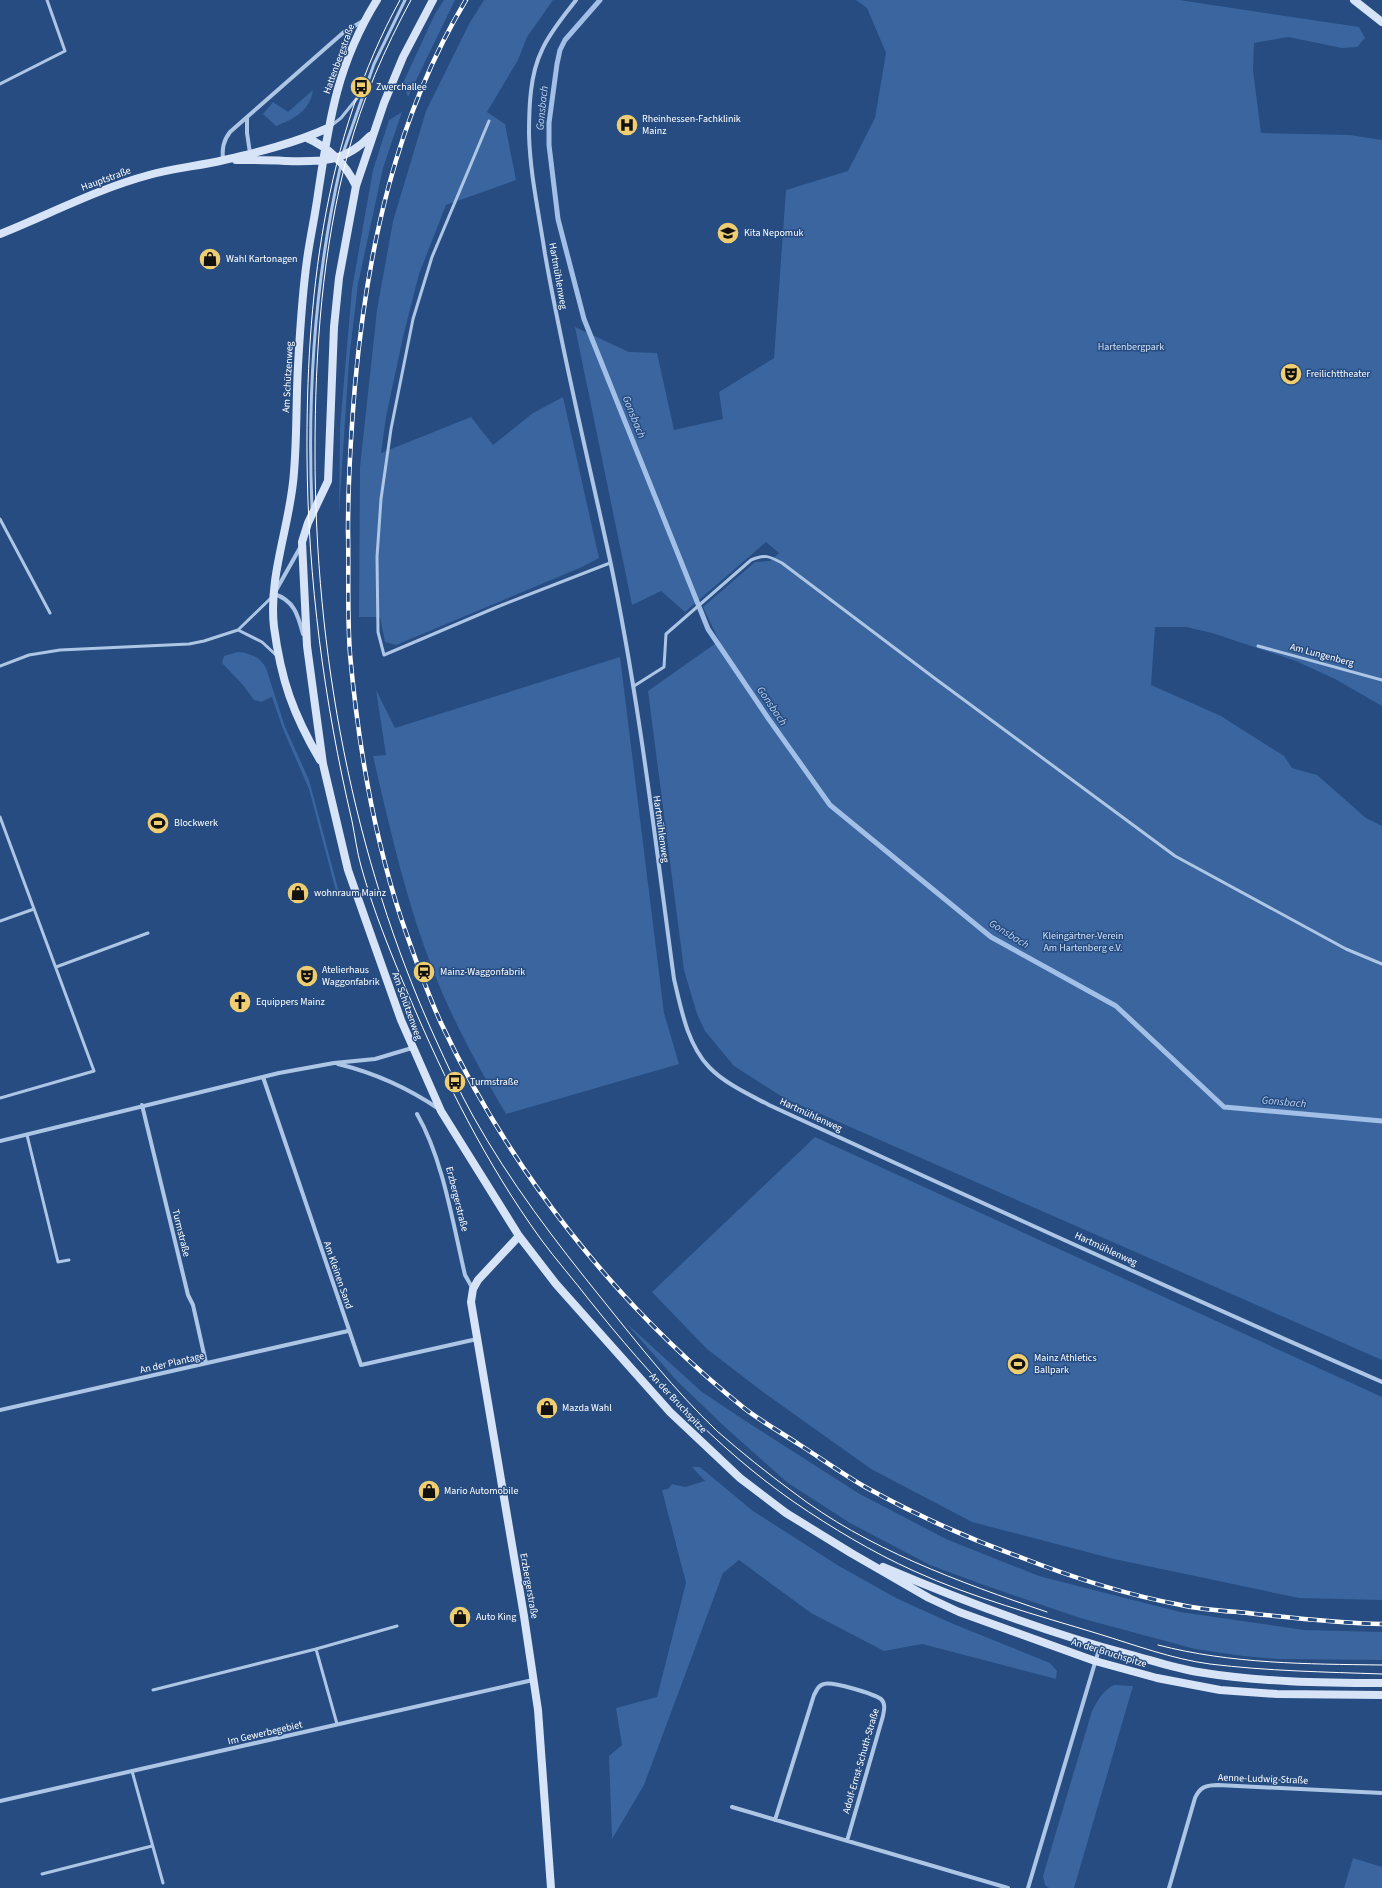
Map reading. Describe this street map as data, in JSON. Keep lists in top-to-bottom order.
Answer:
{
  "streets": {
    "main road": [
      "Hattenbergstraße",
      "Hauptstraße",
      "Am Schützenweg",
      "Erzbergerstraße",
      "An der Bruchspitze"
    ],
    "street": [
      "Hartmühlenweg",
      "Turmstraße",
      "Am Kleinen Sand",
      "An der Plantage",
      "Im Gewerbegebiet",
      "Adolf-Ernst-Schuth-Straße",
      "Aenne-Ludwig-Straße"
    ],
    "lane": ["Am Lungenberg"]
  },
  "crossings": [
    ["Hattenbergstraße", "Hauptstraße"],
    ["Hattenbergstraße", "Am Schützenweg"],
    ["Hauptstraße", "Am Schützenweg"],
    ["Am Schützenweg", "An der Bruchspitze"],
    ["Erzbergerstraße", "Am Kleinen Sand"],
    ["Erzbergerstraße", "Im Gewerbegebiet"],
    ["Turmstraße", "An der Plantage"],
    ["Am Kleinen Sand", "An der Plantage"]
  ],
  "water": ["Gonsbach"],
  "parks": ["Hartenbergpark", "Kleingärtner-Verein Am Hartenberg e.V."],
  "places": {
    "bus stop": ["Zwerchallee", "Turmstraße"],
    "hospital": ["Rheinhessen-Fachklinik Mainz"],
    "school or university": ["Kita Nepomuk"],
    "shop": [
      "Wahl Kartonagen",
      "wohnraum Mainz",
      "Mazda Wahl",
      "Mario Automobile",
      "Auto King"
    ],
    "theatre": ["Freilichttheater", "Atelierhaus Waggonfabrik"],
    "sports": ["Blockwerk", "Mainz Athletics Ballpark"],
    "station": ["Mainz-Waggonfabrik"],
    "church": ["Equippers Mainz"]
  }
}
